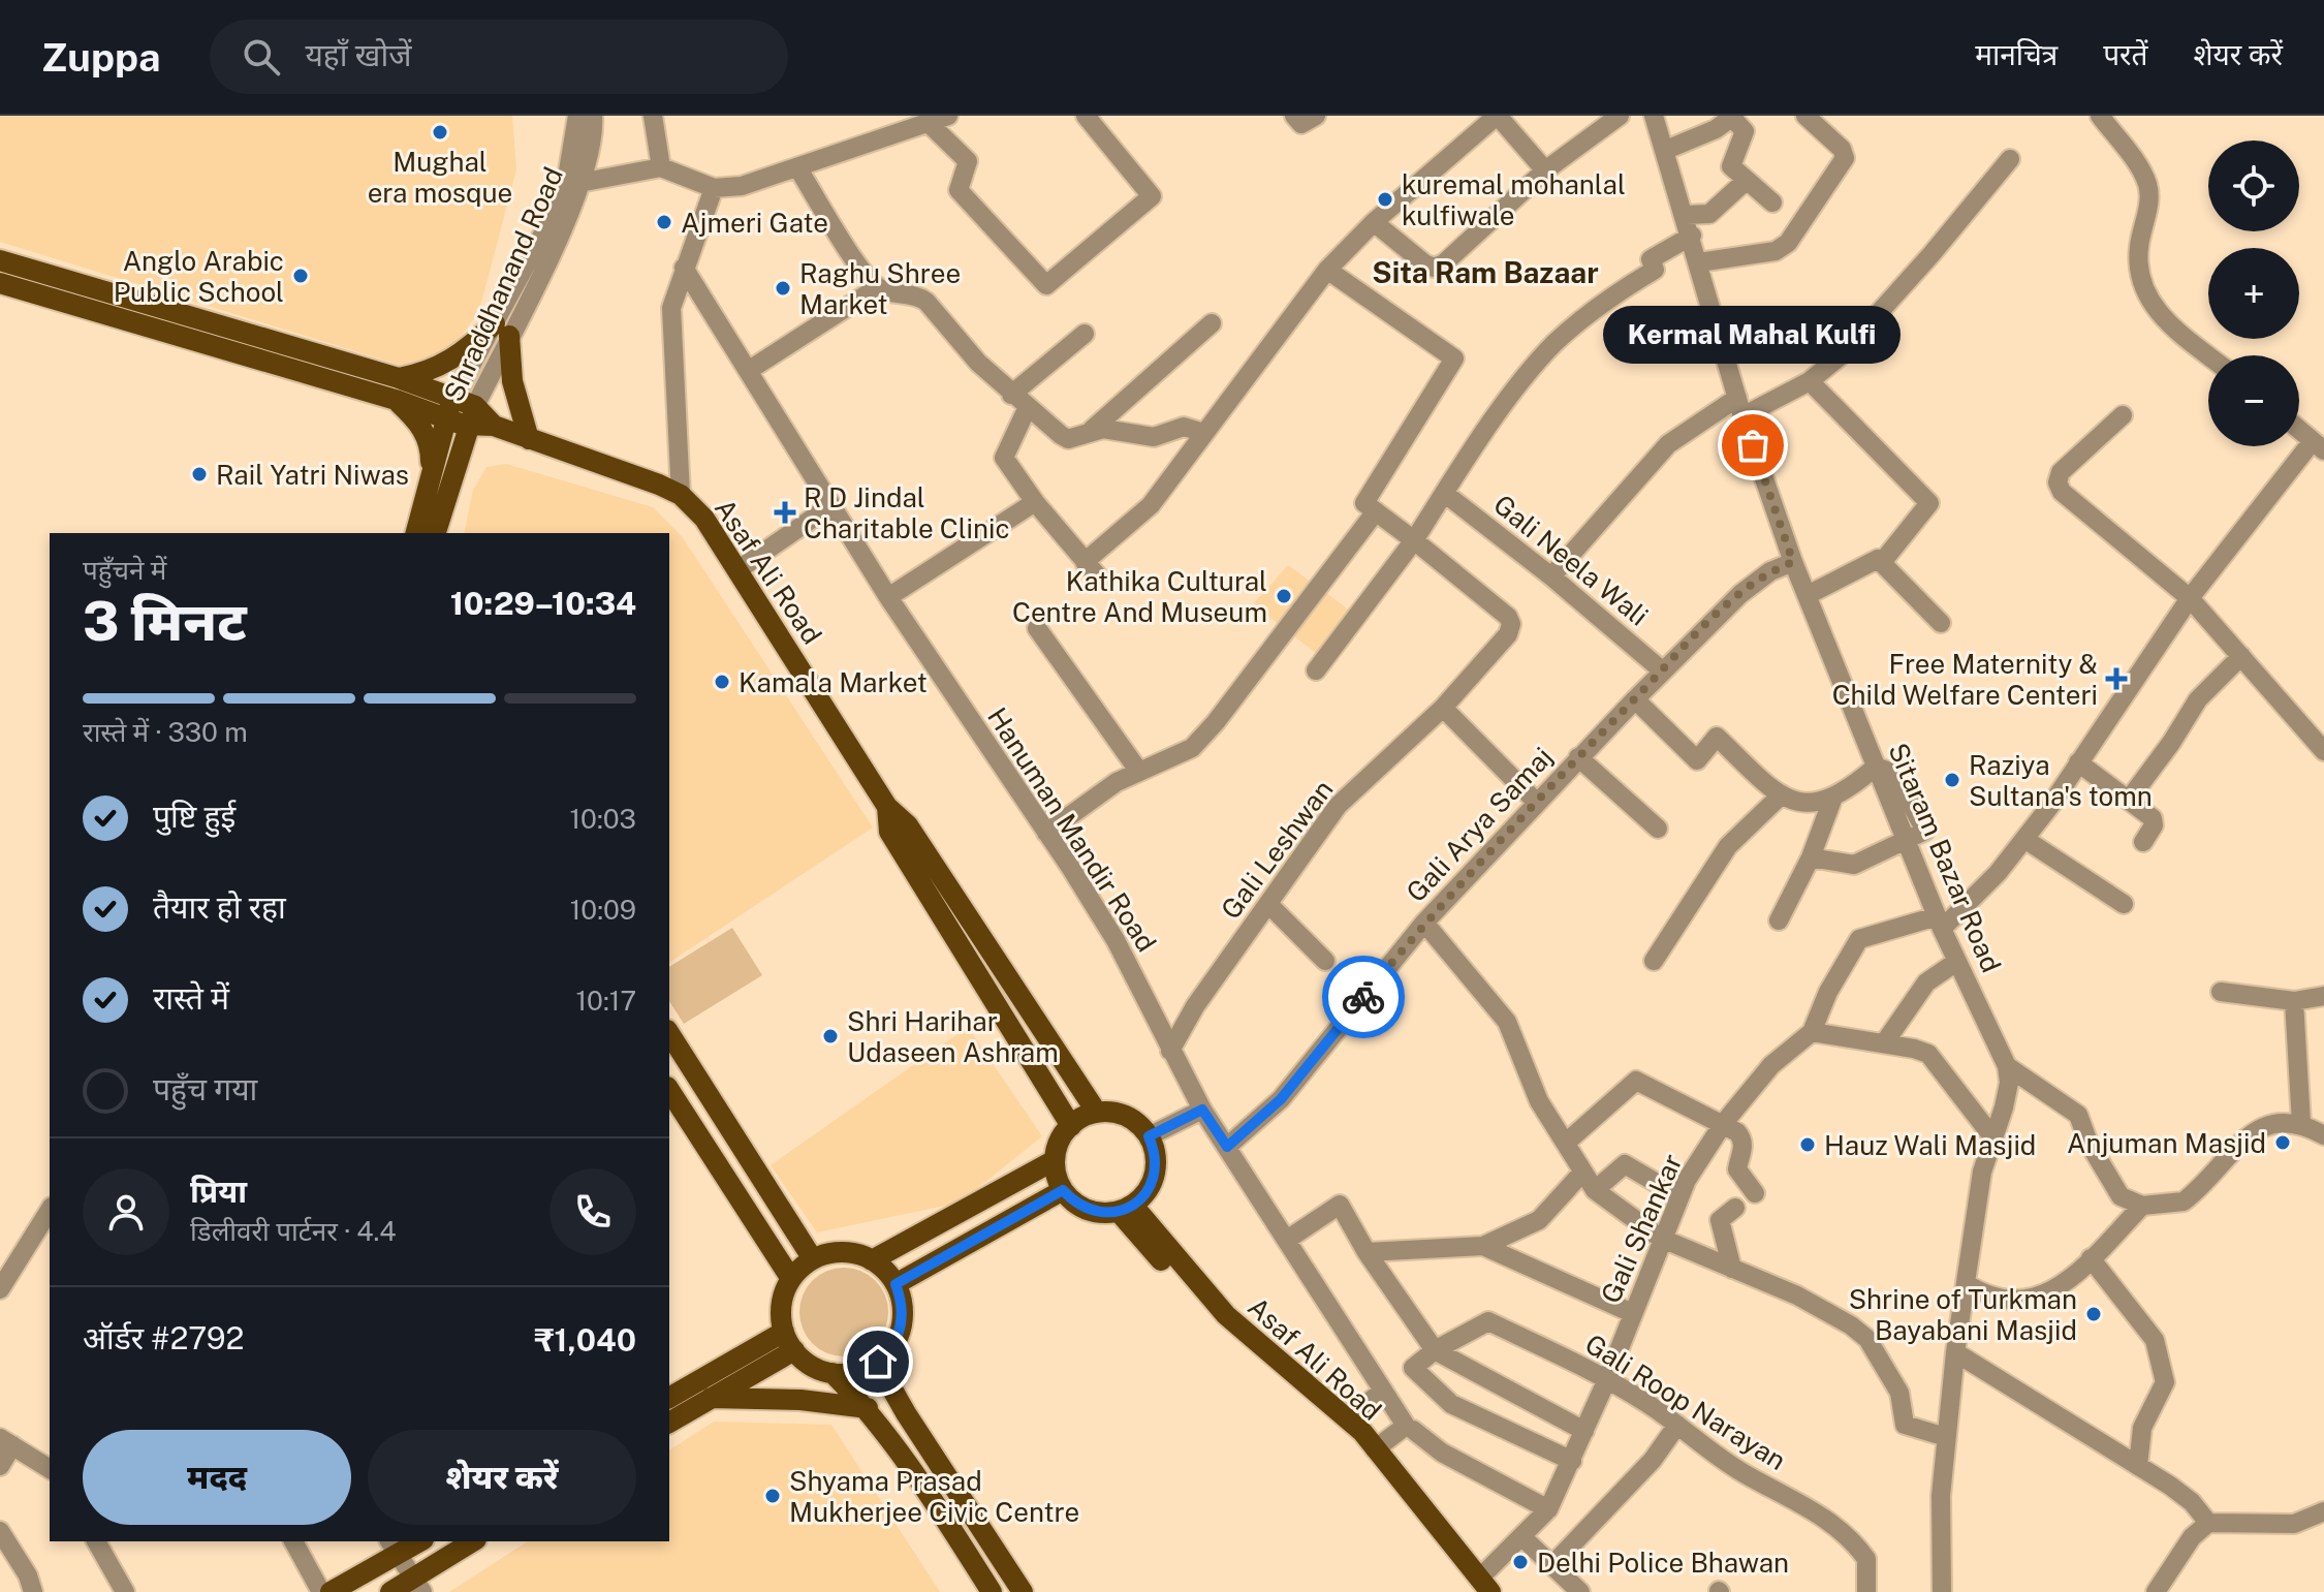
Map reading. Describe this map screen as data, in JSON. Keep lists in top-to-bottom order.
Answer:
{
  "streets": {
    "main road": ["Asaf Ali Road"],
    "street": [
      "Shraddhanand Road",
      "Gali Neela Wali",
      "Gali Arya Samaj",
      "Hanuman Mandir Road",
      "Gali Leshwan",
      "Sitaram Bazar Road",
      "Gali Shankar",
      "Gali Roop Narayan"
    ]
  },
  "crossings": [
    ["Shraddhanand Road", "Asaf Ali Road"],
    ["Gali Neela Wali", "Gali Arya Samaj"],
    ["Asaf Ali Road", "Gali Shankar"],
    ["Gali Arya Samaj", "Hanuman Mandir Road"],
    ["Gali Arya Samaj", "Sitaram Bazar Road"],
    ["Hanuman Mandir Road", "Gali Leshwan"],
    ["Hanuman Mandir Road", "Gali Shankar"],
    ["Gali Shankar", "Gali Roop Narayan"]
  ],
  "districts": ["Sita Ram Bazaar"],
  "places": {
    "other": [
      "Mughal era mosque",
      "kuremal mohanlal kulfiwale",
      "Ajmeri Gate",
      "Anglo Arabic Public School",
      "Raghu Shree Market",
      "Kermal Mahal Kulfi",
      "Rail Yatri Niwas",
      "Kathika Cultural Centre And Museum",
      "Kamala Market",
      "Raziya Sultana's tomn",
      "Shri Harihar Udaseen Ashram",
      "Anjuman Masjid",
      "Hauz Wali Masjid",
      "Shrine of Turkman Bayabani Masjid",
      "Shyama Prasad Mukherjee Civic Centre",
      "Delhi Police Bhawan"
    ],
    "health": ["R D Jindal Charitable Clinic", "Free Maternity & Child Welfare Centeri"]
  },
  "page": {
    "header": "Zuppa",
    "search": "यहाँ खोजें",
    "nav": ["मानचित्र", "परतें", "शेयर करें"],
    "map_buttons": ["+", "−"],
    "bubble": "Kermal Mahal Kulfi",
    "heading": ["3 मिनट", "पहुँचने में", "10:29–10:34"],
    "panel": [
      "प्रिया",
      "डिलीवरी पार्टनर · 4.4",
      "ऑर्डर #2792",
      "₹1,040"
    ],
    "bar": "रास्ते में · 330 m",
    "list": [
      ["पुष्टि हुई", "10:03"],
      ["तैयार हो रहा", "10:09"],
      ["रास्ते में", "10:17"],
      "पहुँच गया"
    ],
    "buttons": ["मदद", "शेयर करें"]
  }
}
